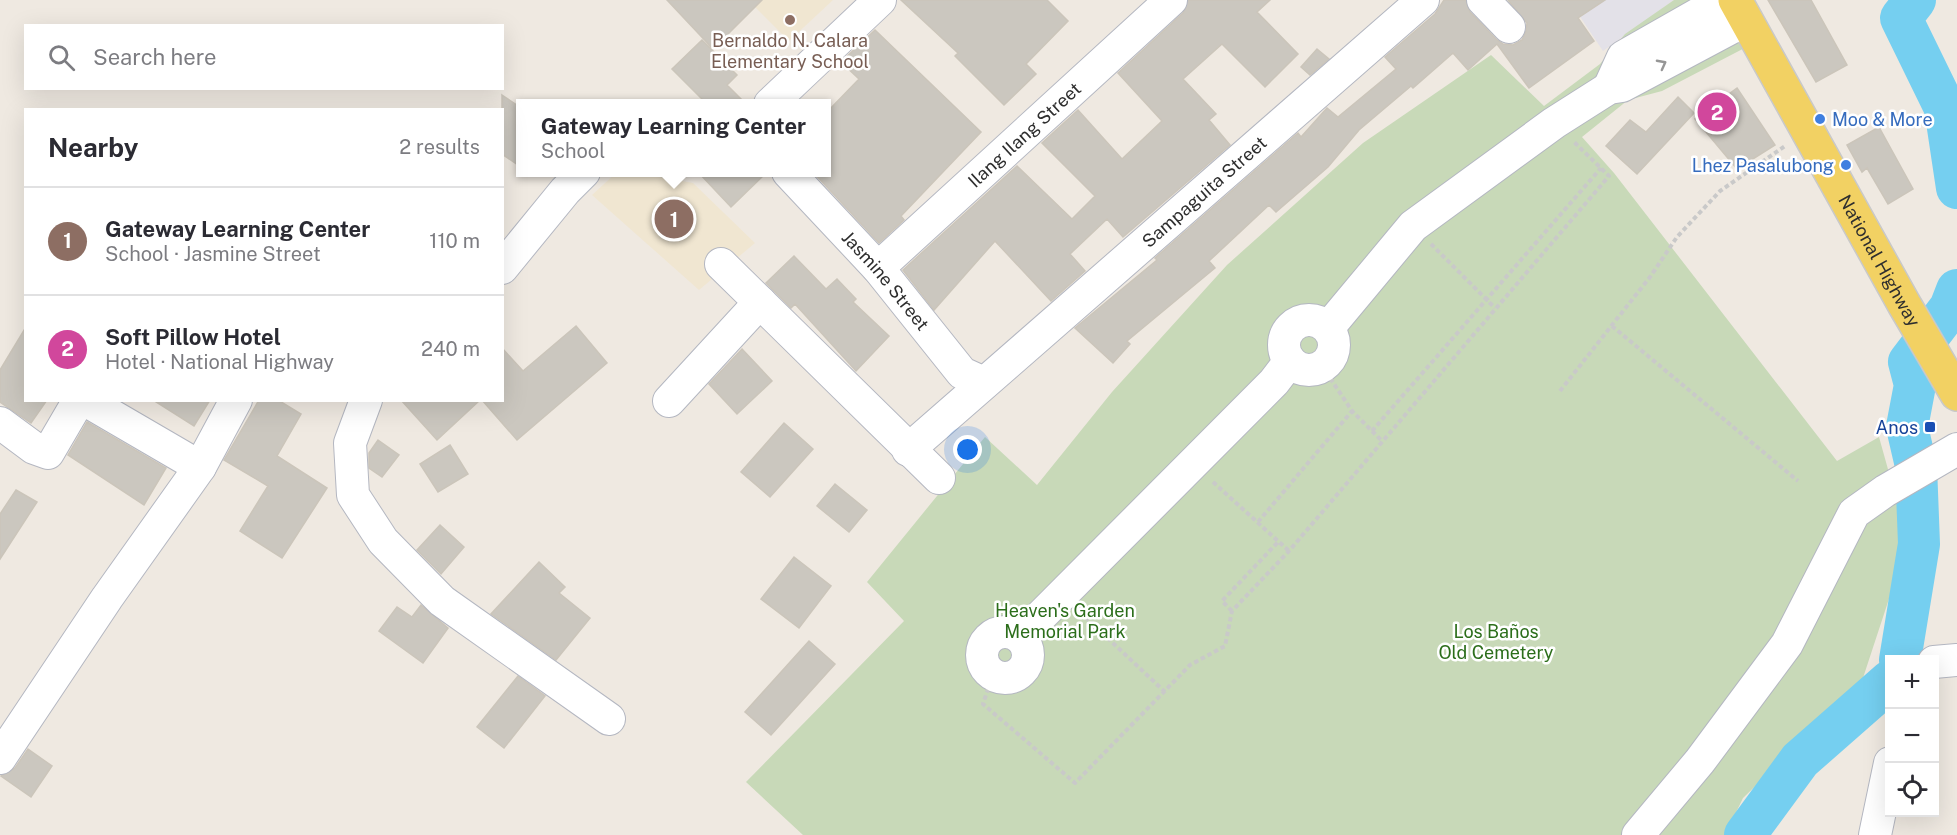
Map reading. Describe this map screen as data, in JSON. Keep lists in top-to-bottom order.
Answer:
{
  "streets": {
    "main road": ["National Highway"],
    "street": ["Ilang Ilang Street", "Sampaguita Street", "Jasmine Street"]
  },
  "crossings": [
    ["Ilang Ilang Street", "Jasmine Street"],
    ["Sampaguita Street", "Jasmine Street"]
  ],
  "parks": ["Heaven's Garden Memorial Park", "Los Baños Old Cemetery"],
  "places": {
    "other": ["Bernaldo N. Calara Elementary School", "Moo & More", "Lhez Pasalubong"],
    "transit": ["Anos"]
  },
  "page": {
    "search": "Search here",
    "pins": ["2", "1"],
    "popup": ["Gateway Learning Center", "School"],
    "heading": ["Nearby", "2 results"],
    "list": [
      {
        "mark": "1",
        "name": "Gateway Learning Center",
        "note": "School · Jasmine Street",
        "value": "110 m"
      },
      {
        "mark": "2",
        "name": "Soft Pillow Hotel",
        "note": "Hotel · National Highway",
        "value": "240 m"
      }
    ],
    "map_buttons": ["+", "−"]
  }
}
